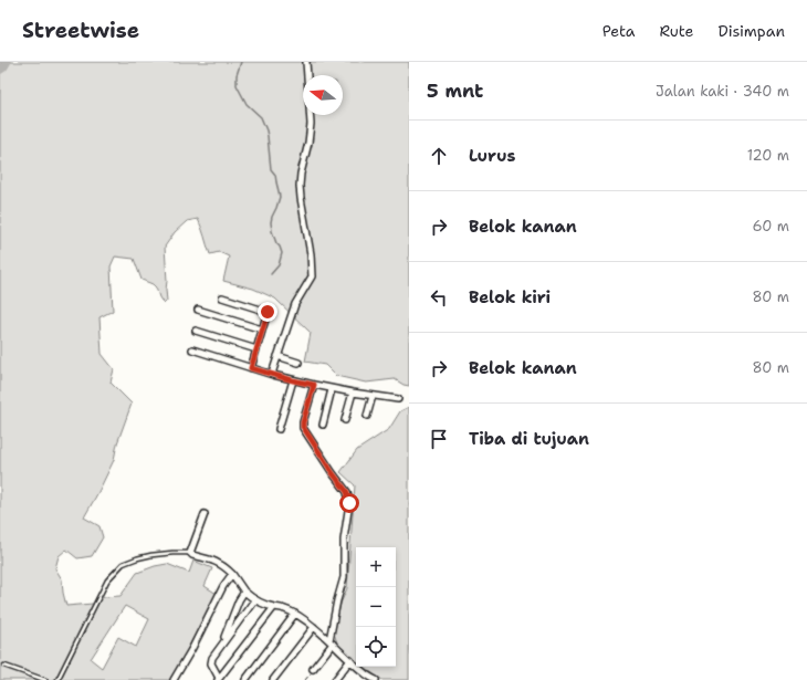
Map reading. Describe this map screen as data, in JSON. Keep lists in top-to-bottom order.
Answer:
{
  "north": "left",
  "page": {
    "header": "Streetwise",
    "nav": ["Peta", "Rute", "Disimpan"],
    "heading": ["5 mnt", "Jalan kaki · 340 m"],
    "list": [
      ["Lurus", "120 m"],
      ["Belok kanan", "60 m"],
      ["Belok kiri", "80 m"],
      ["Belok kanan", "80 m"],
      "Tiba di tujuan"
    ],
    "map_buttons": ["+", "−"]
  }
}
